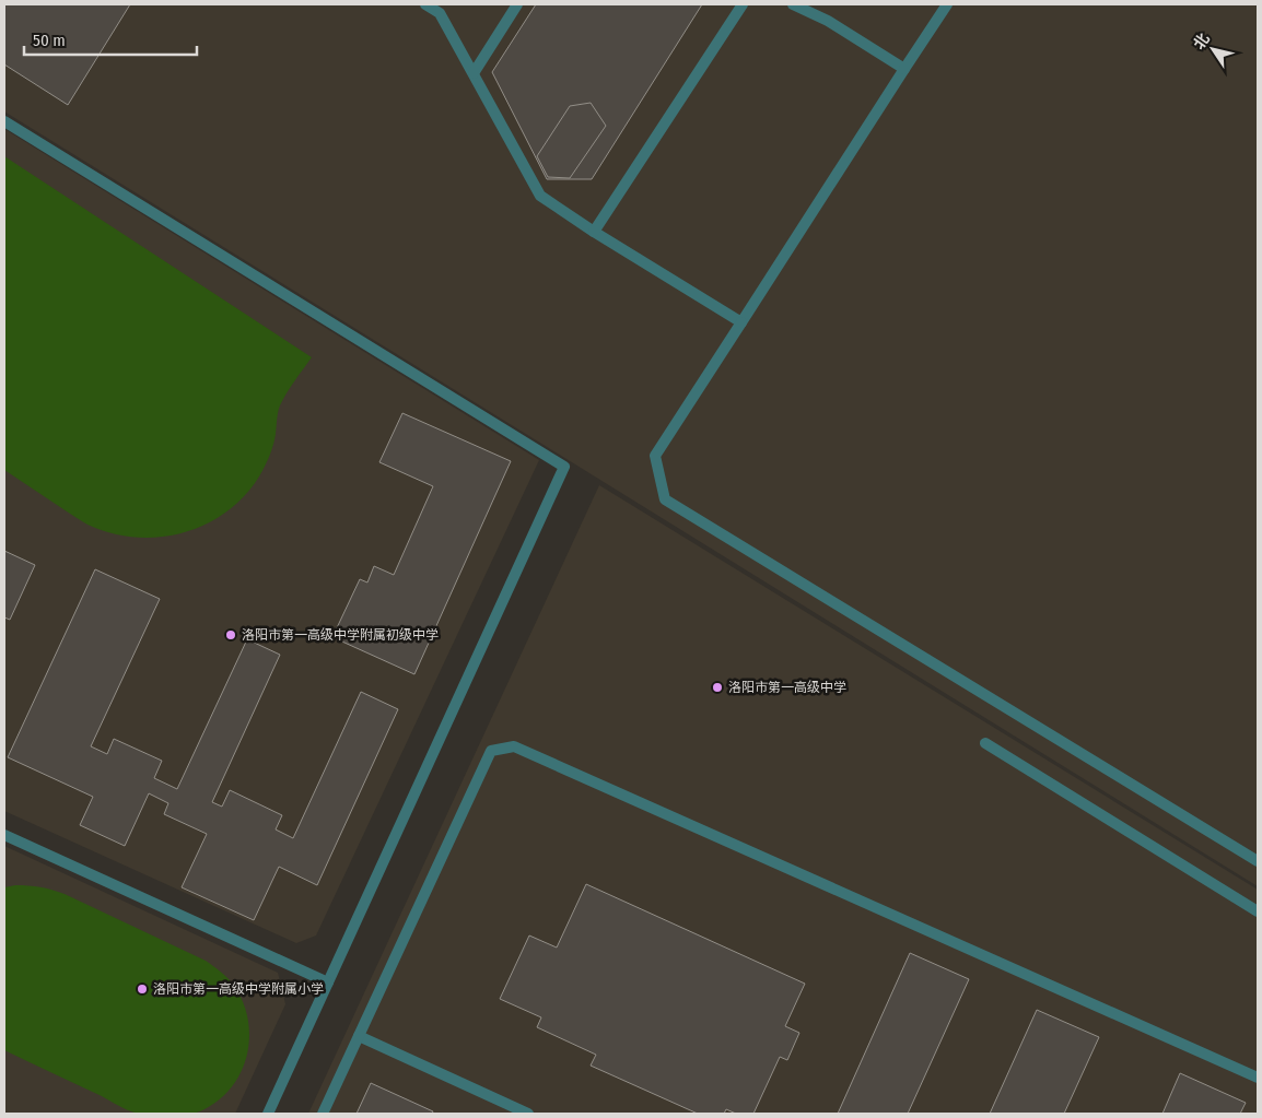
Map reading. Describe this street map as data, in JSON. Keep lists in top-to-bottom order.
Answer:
{
  "places": ["洛阳市第一高级中学附属初级中学", "洛阳市第一高级中学", "洛阳市第一高级中学附属小学"],
  "scale_bar": "50 m",
  "north": "top left"
}
